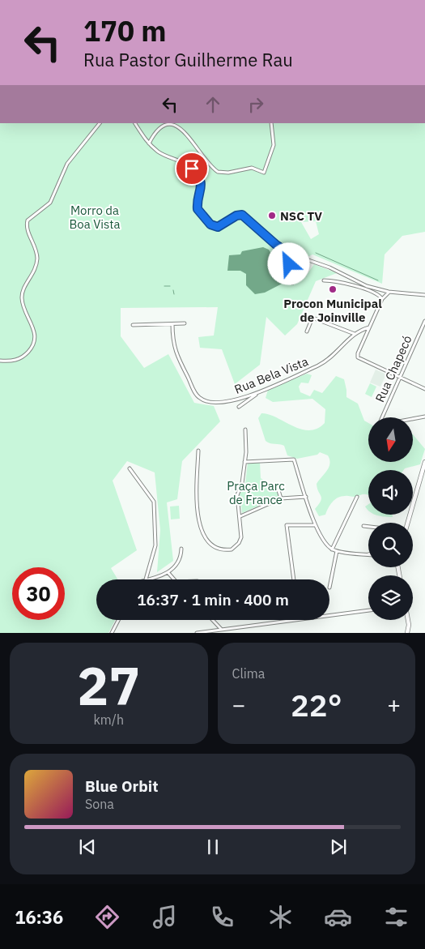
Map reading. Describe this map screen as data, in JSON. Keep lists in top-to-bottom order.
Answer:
{
  "streets": {
    "street": ["Rua Chapecó", "Rua Bela Vista"]
  },
  "parks": ["Morro da Boa Vista", "Praça Parc de France"],
  "places": ["NSC TV", "Procon Municipal de Joinville"],
  "north": "bottom",
  "page": {
    "turn": ["170 m", "Rua Pastor Guilherme Rau"],
    "limit": "30",
    "trip": "16:37 · 1 min · 400 m",
    "tile": [
      ["27", "km/h"],
      "Clima"
    ],
    "heat": ["−", "22°", "+"],
    "song": ["Blue Orbit", "Sona"],
    "tabs": "16:36"
  }
}
